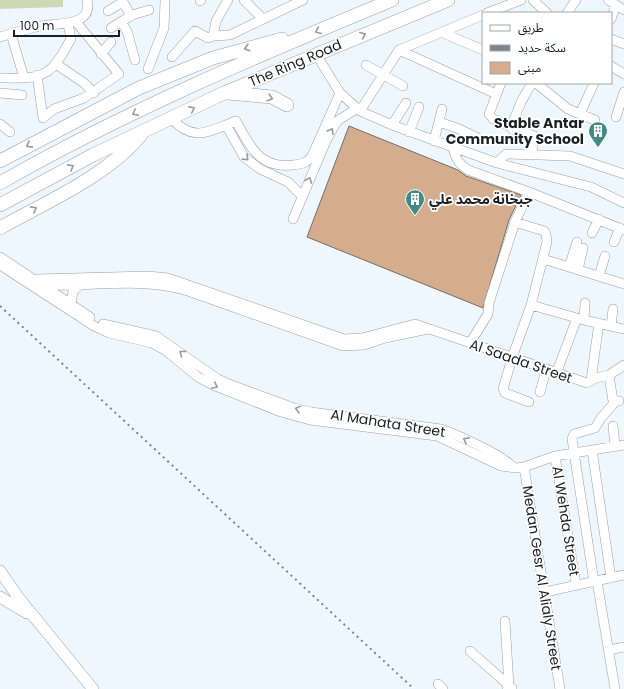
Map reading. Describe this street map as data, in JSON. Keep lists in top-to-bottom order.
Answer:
{
  "streets": {
    "highway": ["The Ring Road"],
    "street": [
      "Al Saada Street",
      "Al Mahata Street",
      "Al Wehda Street",
      "Medan Gesr Al Alialy Street"
    ]
  },
  "places": {
    "building": ["Stable Antar Community School", "جبخانة محمد علي"]
  },
  "legend": ["طريق", "سكة حديد", "مبنى"],
  "scale_bar": "100 m"
}
